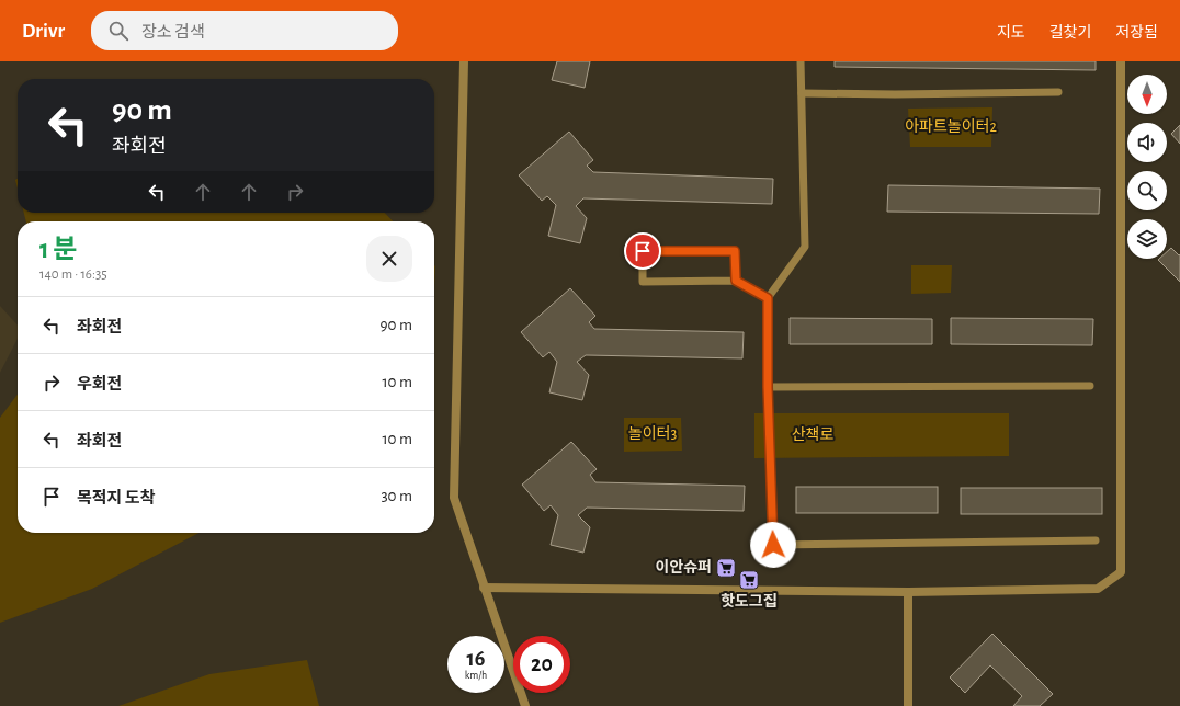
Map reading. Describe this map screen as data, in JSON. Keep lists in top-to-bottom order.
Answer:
{
  "parks": ["아파트놀이터2", "놀이터3", "산책로"],
  "places": {
    "supermarket": ["이안슈퍼", "핫도그집"]
  },
  "north": "bottom",
  "page": {
    "header": "Drivr",
    "search": "장소 검색",
    "nav": ["지도", "길찾기", "저장됨"],
    "turn": ["90 m", "좌회전"],
    "heading": ["1 분", "140 m · 16:35"],
    "list": [
      {
        "name": "좌회전",
        "value": "90 m"
      },
      {
        "name": "우회전",
        "value": "10 m"
      },
      {
        "name": "좌회전",
        "value": "10 m"
      },
      {
        "name": "목적지 도착",
        "value": "30 m"
      }
    ],
    "speed": "16 km/h",
    "limit": "20"
  }
}
